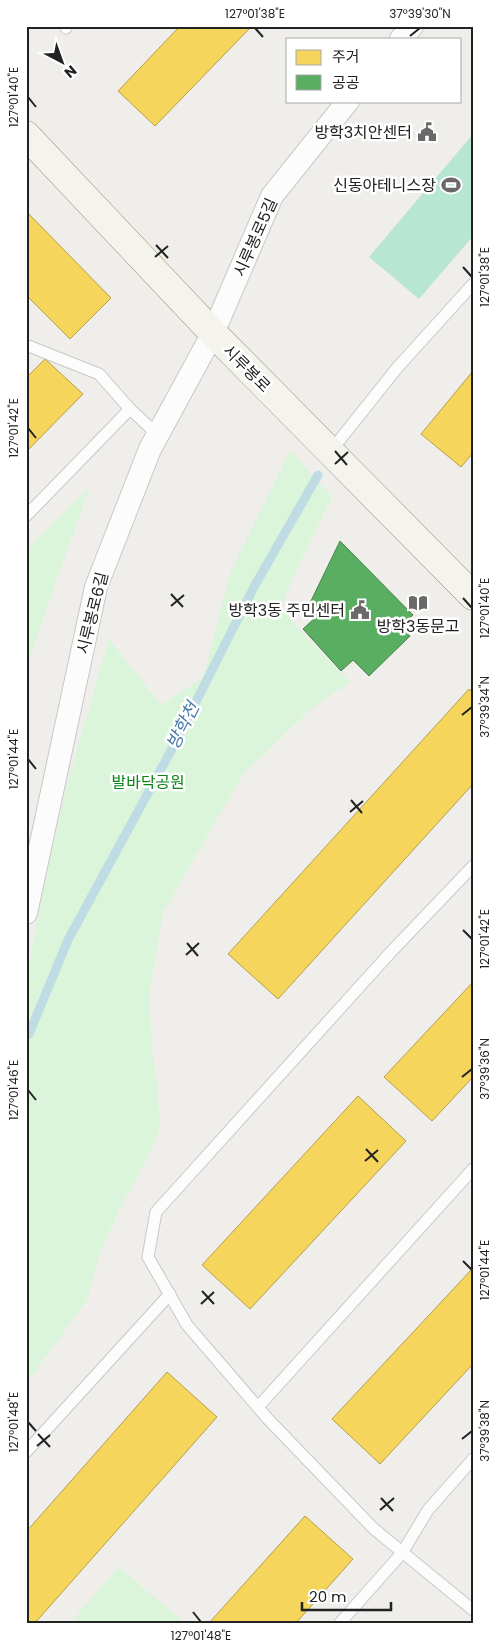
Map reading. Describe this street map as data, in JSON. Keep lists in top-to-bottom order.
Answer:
{
  "streets": {
    "street": ["시루봉로5길", "시루봉로", "시루봉로6길"]
  },
  "crossings": [
    ["시루봉로5길", "시루봉로"],
    ["시루봉로5길", "시루봉로6길"],
    ["시루봉로", "시루봉로6길"]
  ],
  "water": ["방학천"],
  "parks": ["발바닥공원"],
  "places": {
    "public building": ["방학3치안센터", "방학3동 주민센터"],
    "sports": ["신동아테니스장"],
    "library": ["방학3동문고"]
  },
  "legend": ["주거", "공공"],
  "scale_bar": "20 m",
  "north": "bottom right",
  "coordinates": [
    "127°01'38\"E",
    "37°39'30\"N",
    "127°01'40\"E",
    "127°01'42\"E",
    "37°39'34\"N",
    "127°01'44\"E",
    "37°39'36\"N",
    "127°01'46\"E",
    "127°01'48\"E",
    "37°39'38\"N"
  ]
}
